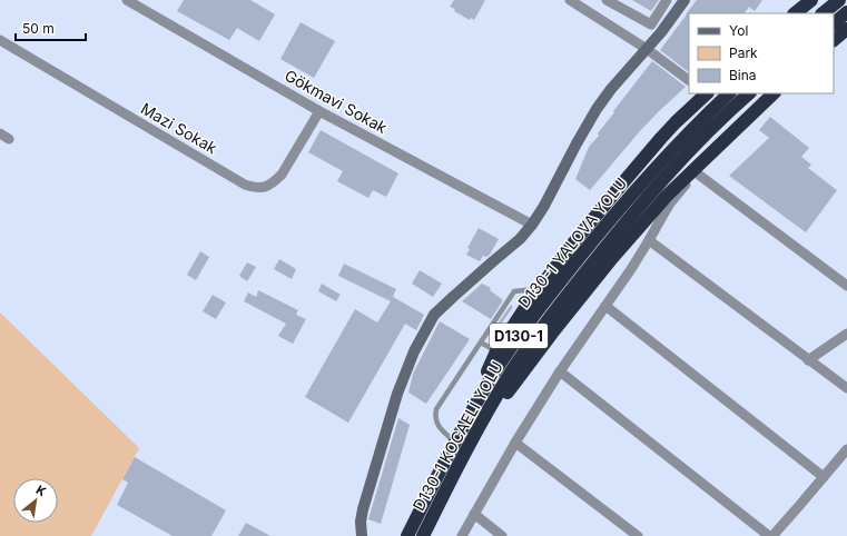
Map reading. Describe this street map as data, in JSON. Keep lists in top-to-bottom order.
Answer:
{
  "streets": {
    "highway": ["D130-1 YALOVA YOLU", "D130-1", "D130-1 KOCAELİ YOLU"],
    "street": ["Gökmavi Sokak", "Mazi Sokak"]
  },
  "crossings": [
    ["Gökmavi Sokak", "Mazi Sokak"],
    ["D130-1 YALOVA YOLU", "D130-1"],
    ["D130-1 YALOVA YOLU", "D130-1 KOCAELİ YOLU"],
    ["D130-1", "D130-1 KOCAELİ YOLU"]
  ],
  "legend": ["Yol", "Park", "Bina"],
  "scale_bar": "50 m",
  "north": "top right"
}
